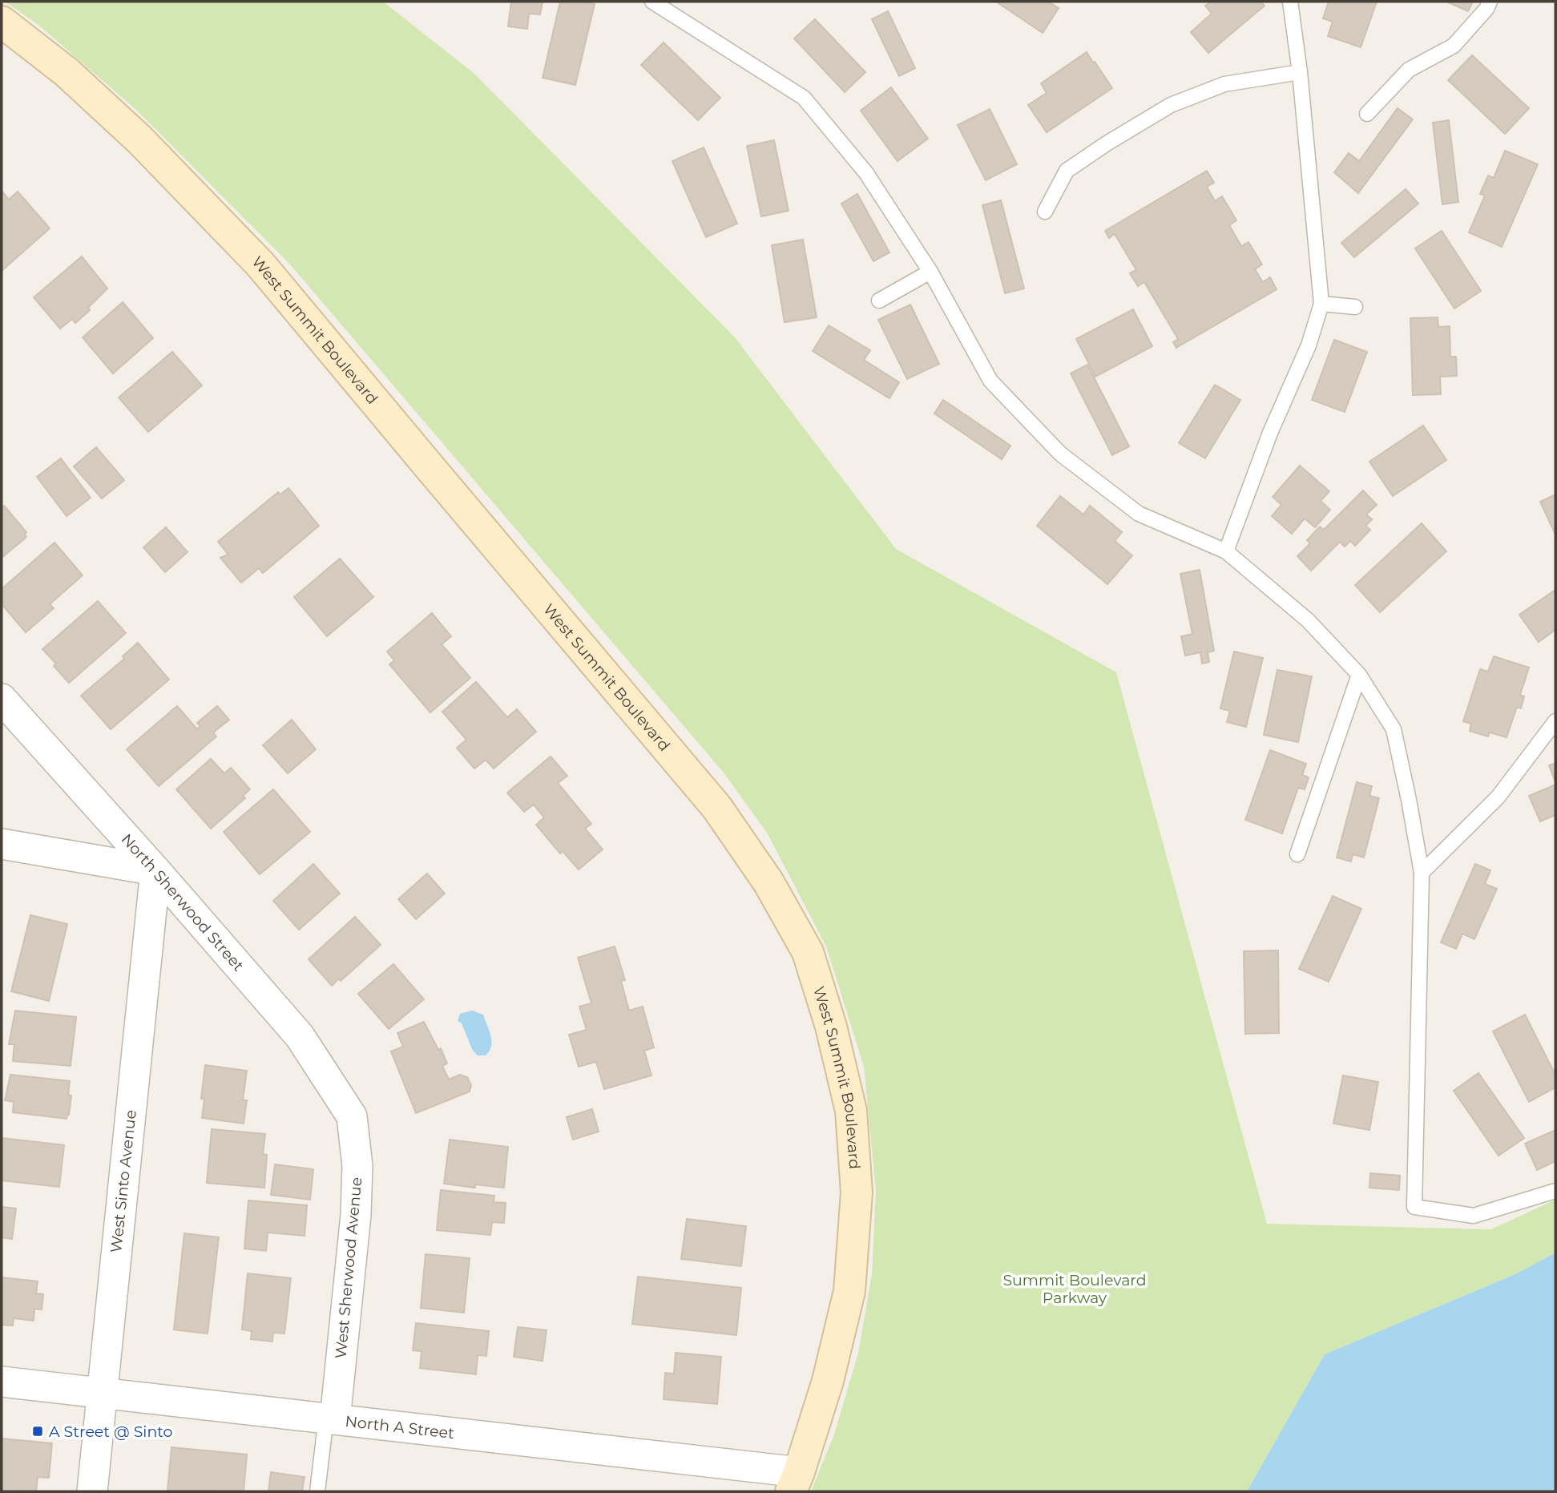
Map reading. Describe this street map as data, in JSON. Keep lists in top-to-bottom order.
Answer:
{
  "streets": {
    "street": [
      "West Summit Boulevard",
      "North Sherwood Street",
      "West Sinto Avenue",
      "West Sherwood Avenue",
      "North A Street"
    ]
  },
  "crossings": [
    ["West Summit Boulevard", "North A Street"],
    ["North Sherwood Street", "West Sinto Avenue"],
    ["North Sherwood Street", "West Sherwood Avenue"],
    ["West Sinto Avenue", "North A Street"],
    ["West Sherwood Avenue", "North A Street"]
  ],
  "parks": ["Summit Boulevard Parkway"],
  "places": {
    "transit": ["A Street @ Sinto"]
  }
}
